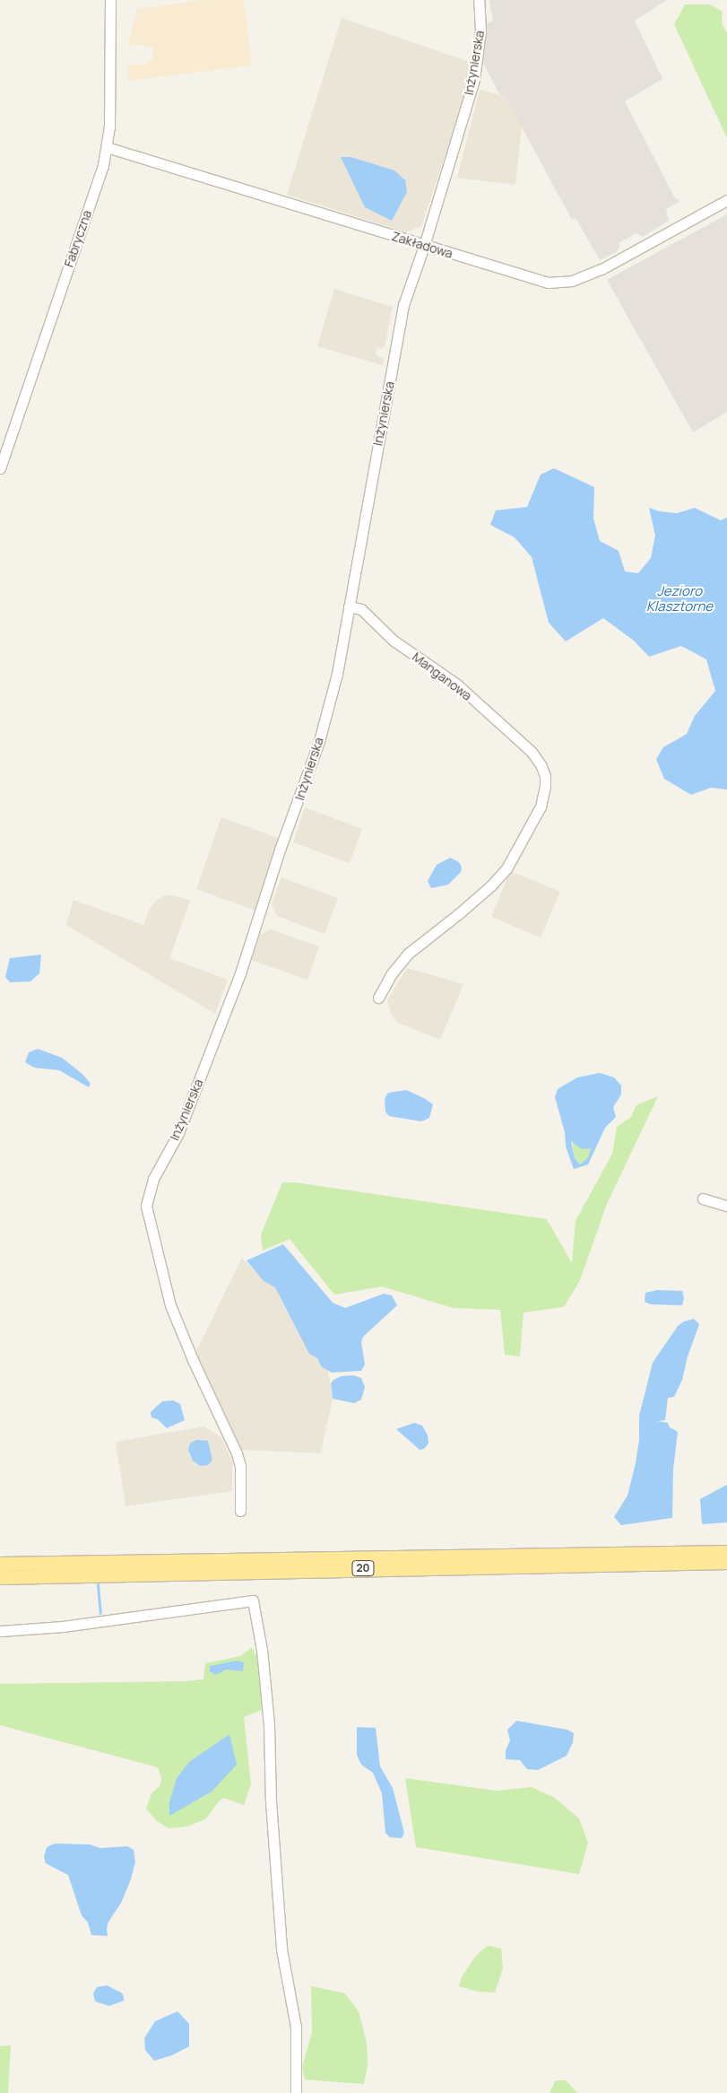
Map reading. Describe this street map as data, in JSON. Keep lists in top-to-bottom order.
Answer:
{
  "streets": {
    "main road": ["20"],
    "street": [
      "Inżynierska",
      "Fabryczna",
      "Zakładowa",
      "Manganowa"
    ]
  },
  "crossings": [
    ["Inżynierska", "Zakładowa"],
    ["Inżynierska", "Manganowa"],
    ["Fabryczna", "Zakładowa"]
  ],
  "water": ["Jezioro Klasztorne"]
}
